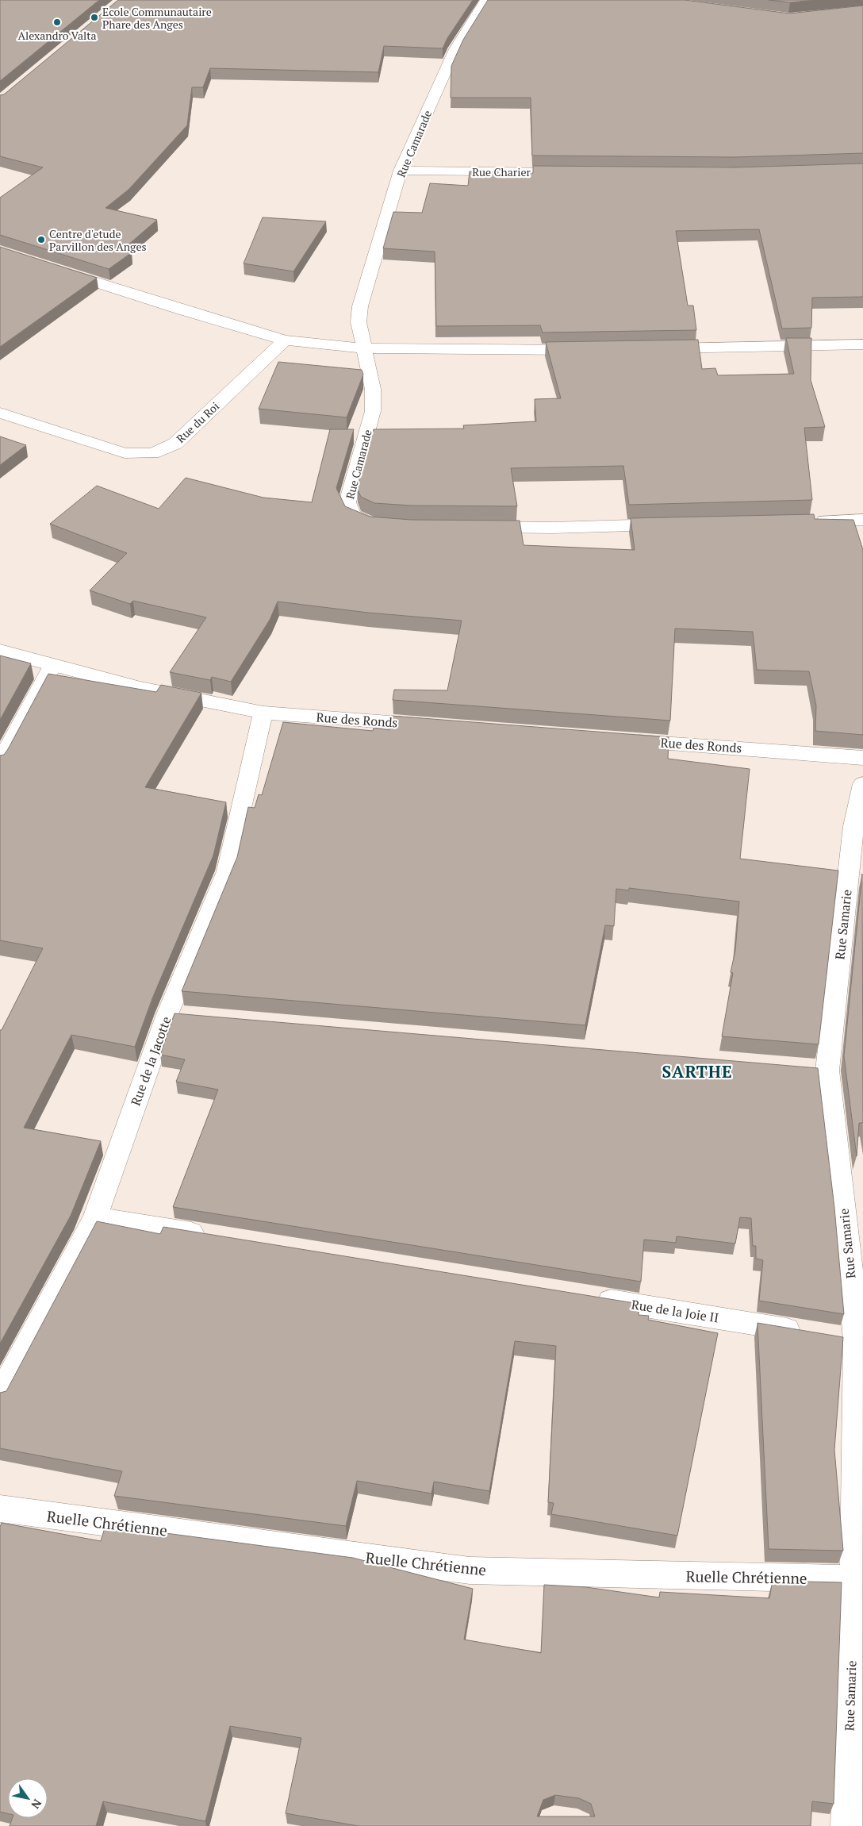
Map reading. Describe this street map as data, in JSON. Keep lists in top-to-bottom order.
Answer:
{
  "streets": {
    "street": [
      "Rue Camarade",
      "Rue Charier",
      "Rue du Roi",
      "Rue des Ronds",
      "Rue Samarie",
      "Rue de la Jacotte",
      "Rue de la Joie II",
      "Ruelle Chrétienne"
    ]
  },
  "crossings": [
    ["Rue Camarade", "Rue Charier"],
    ["Rue des Ronds", "Rue de la Jacotte"],
    ["Rue Samarie", "Rue de la Joie II"],
    ["Rue Samarie", "Ruelle Chrétienne"]
  ],
  "districts": ["SARTHE"],
  "places": ["Ecole Communautaire Phare des Anges", "Alexandro Valta", "Centre d'etude Parvillon des Anges"],
  "north": "bottom right"
}
